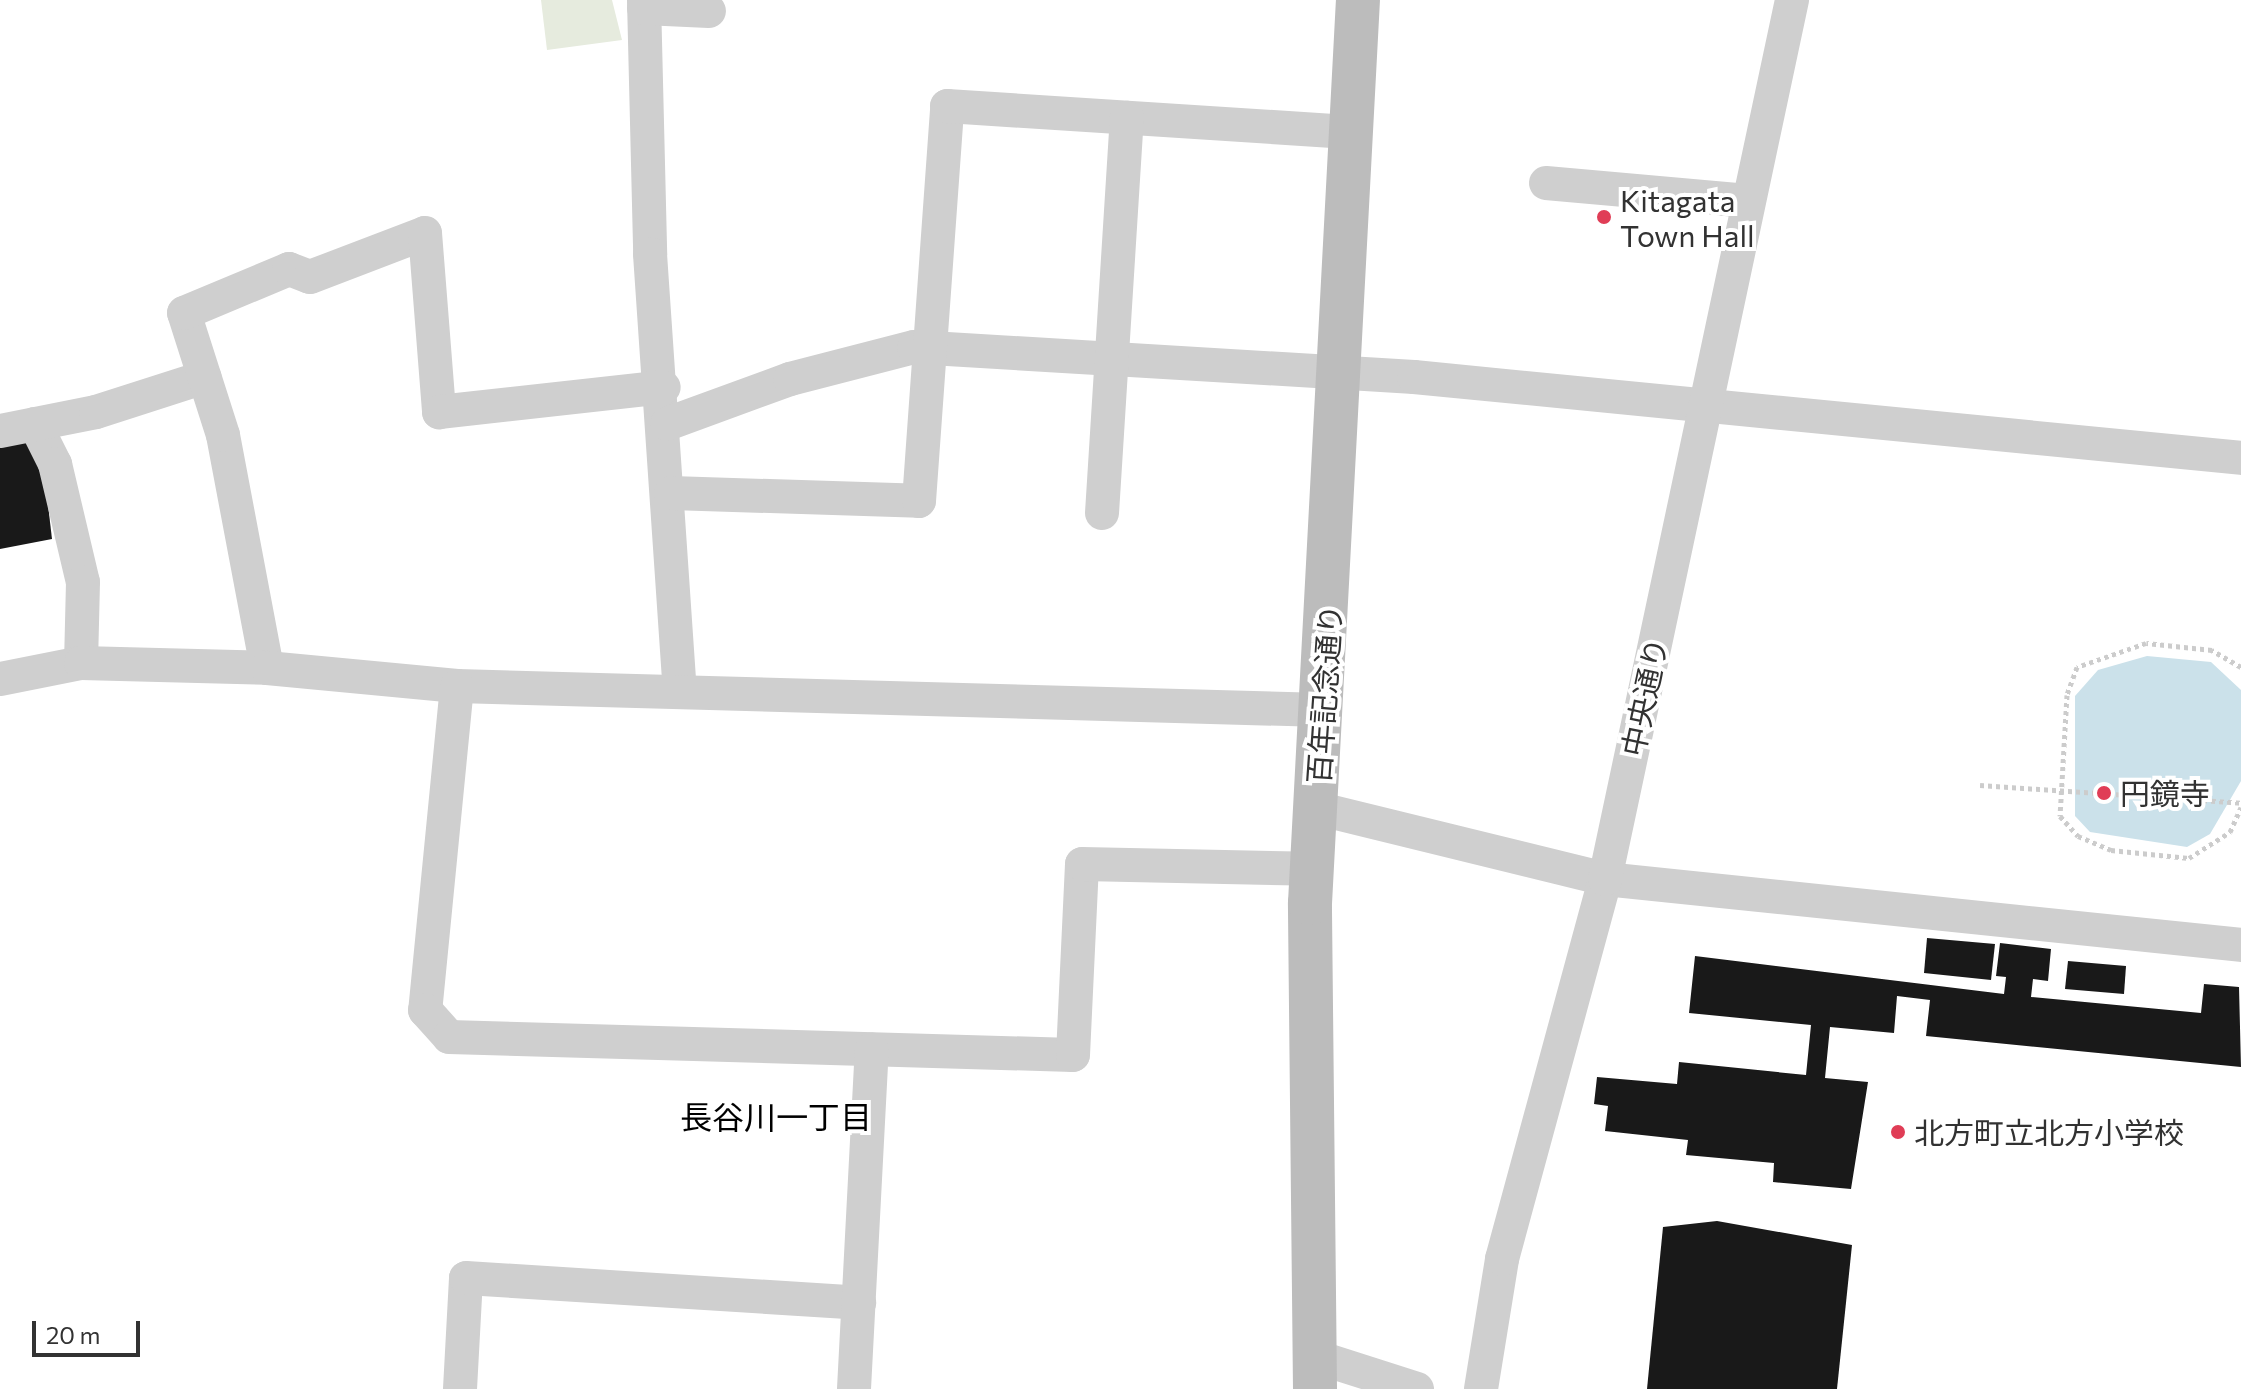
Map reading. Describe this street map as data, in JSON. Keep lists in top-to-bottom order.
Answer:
{
  "streets": {
    "street": ["百年記念通り", "中央通り"]
  },
  "districts": ["長谷川一丁目"],
  "places": ["Kitagata Town Hall", "円鏡寺", "北方町立北方小学校"],
  "scale_bar": "20 m"
}
